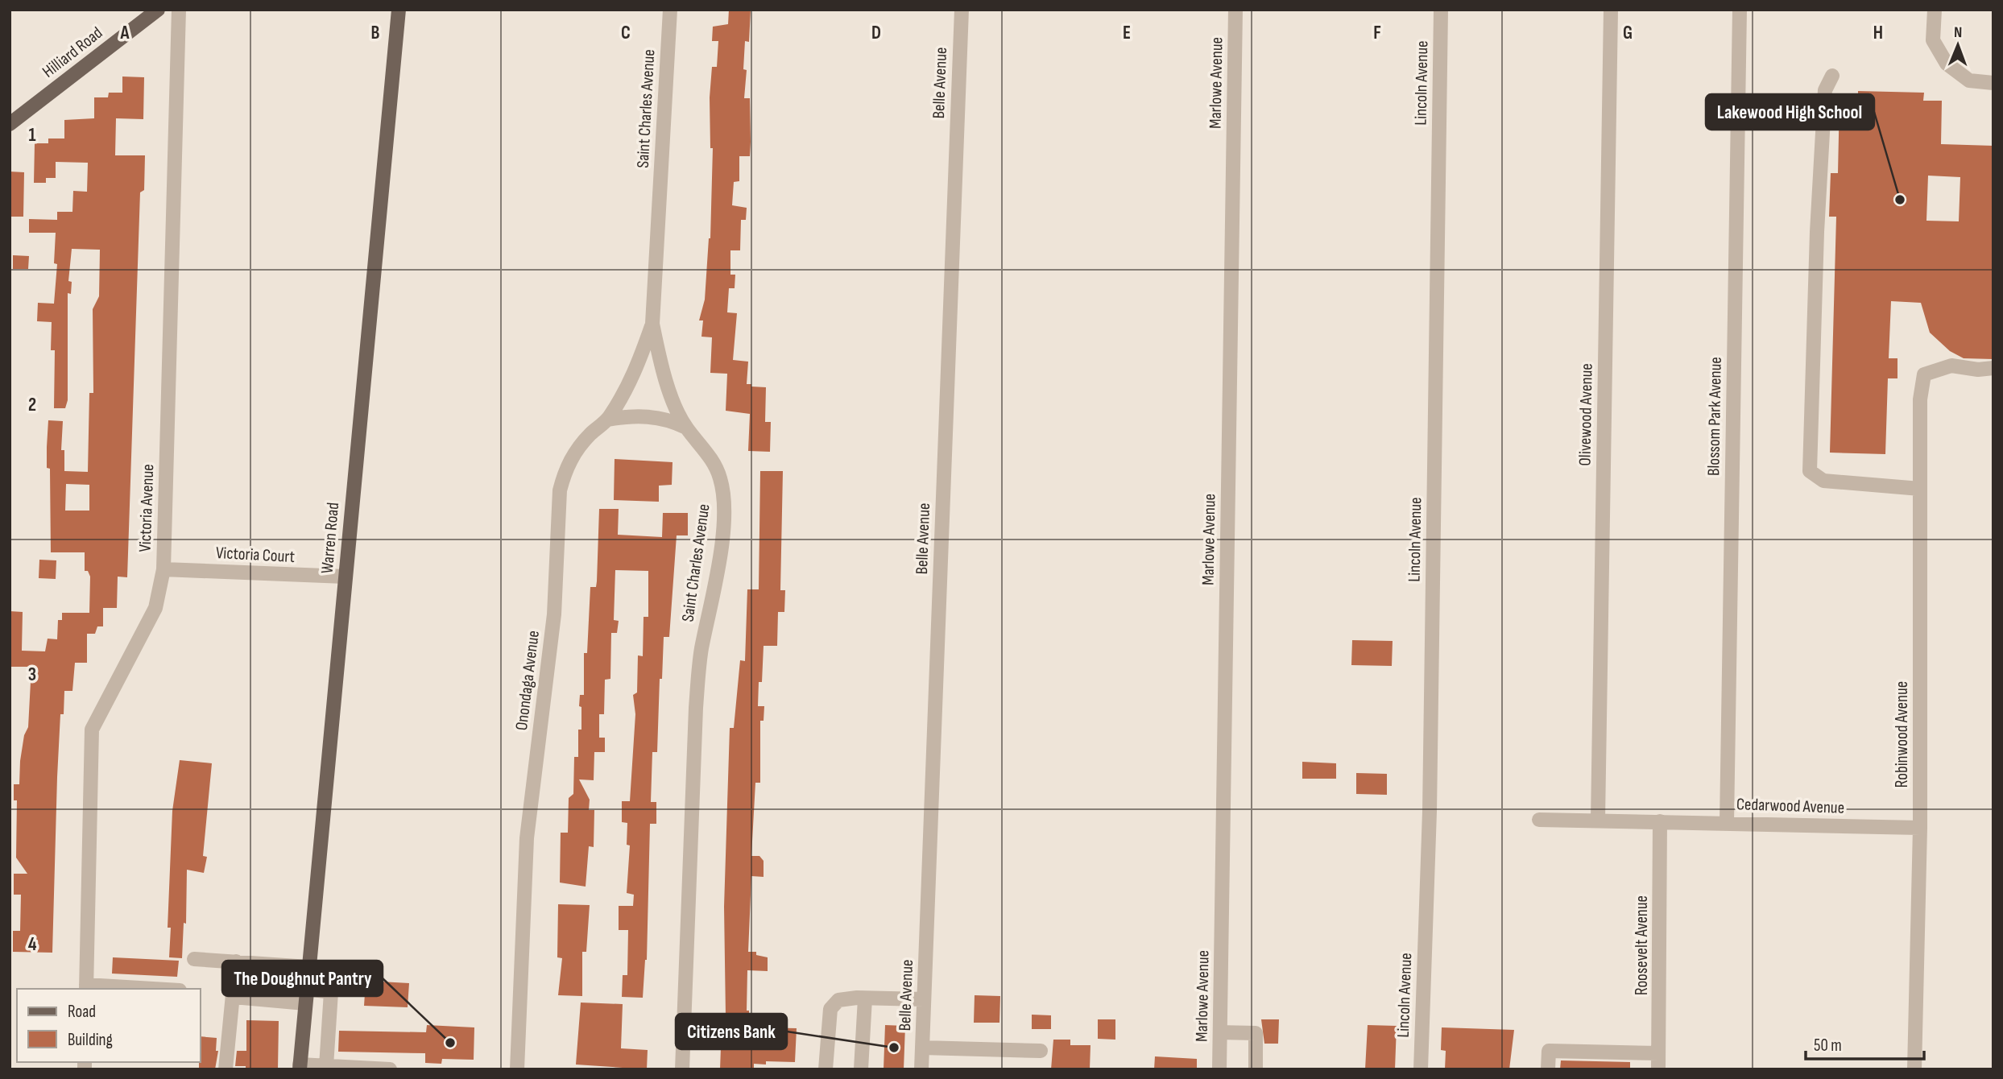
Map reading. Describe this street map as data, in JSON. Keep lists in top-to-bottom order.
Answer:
{
  "streets": {
    "main road": ["Hilliard Road", "Warren Road"],
    "street": [
      "Belle Avenue",
      "Marlowe Avenue",
      "Lincoln Avenue",
      "Saint Charles Avenue",
      "Olivewood Avenue",
      "Blossom Park Avenue",
      "Victoria Avenue",
      "Victoria Court",
      "Onondaga Avenue",
      "Robinwood Avenue",
      "Cedarwood Avenue",
      "Roosevelt Avenue"
    ]
  },
  "crossings": [
    ["Saint Charles Avenue", "Onondaga Avenue"],
    ["Blossom Park Avenue", "Cedarwood Avenue"],
    ["Victoria Avenue", "Victoria Court"],
    ["Warren Road", "Victoria Court"],
    ["Robinwood Avenue", "Cedarwood Avenue"],
    ["Cedarwood Avenue", "Roosevelt Avenue"]
  ],
  "places": ["Lakewood High School", "The Doughnut Pantry", "Citizens Bank"],
  "legend": ["Road", "Building"],
  "scale_bar": "50 m",
  "north": "top",
  "grid": {
    "columns": [
      "A",
      "B",
      "C",
      "D",
      "E",
      "F",
      "G",
      "H"
    ],
    "rows": [
      "1",
      "2",
      "3",
      "4"
    ]
  }
}
